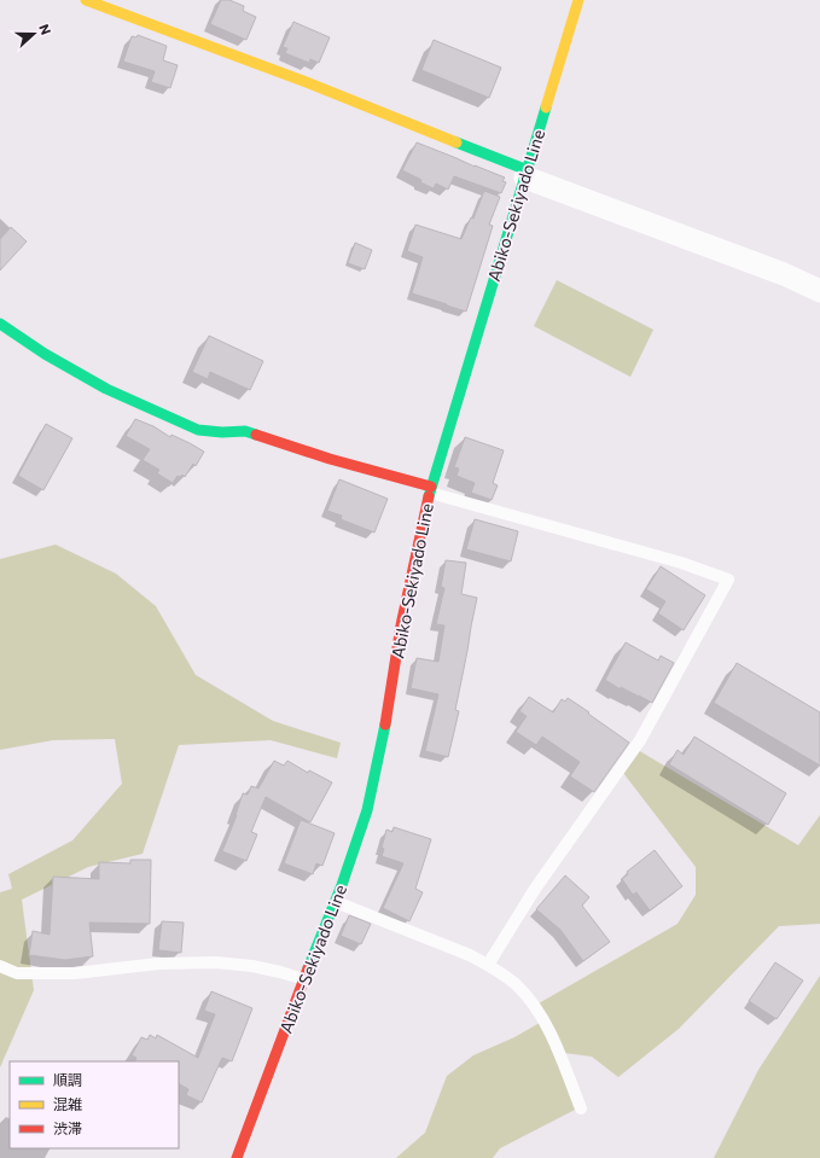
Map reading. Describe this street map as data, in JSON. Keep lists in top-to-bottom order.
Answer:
{
  "streets": {
    "main road": ["Abiko-Sekiyado Line"]
  },
  "legend": ["順調", "混雑", "渋滞"],
  "north": "right"
}
